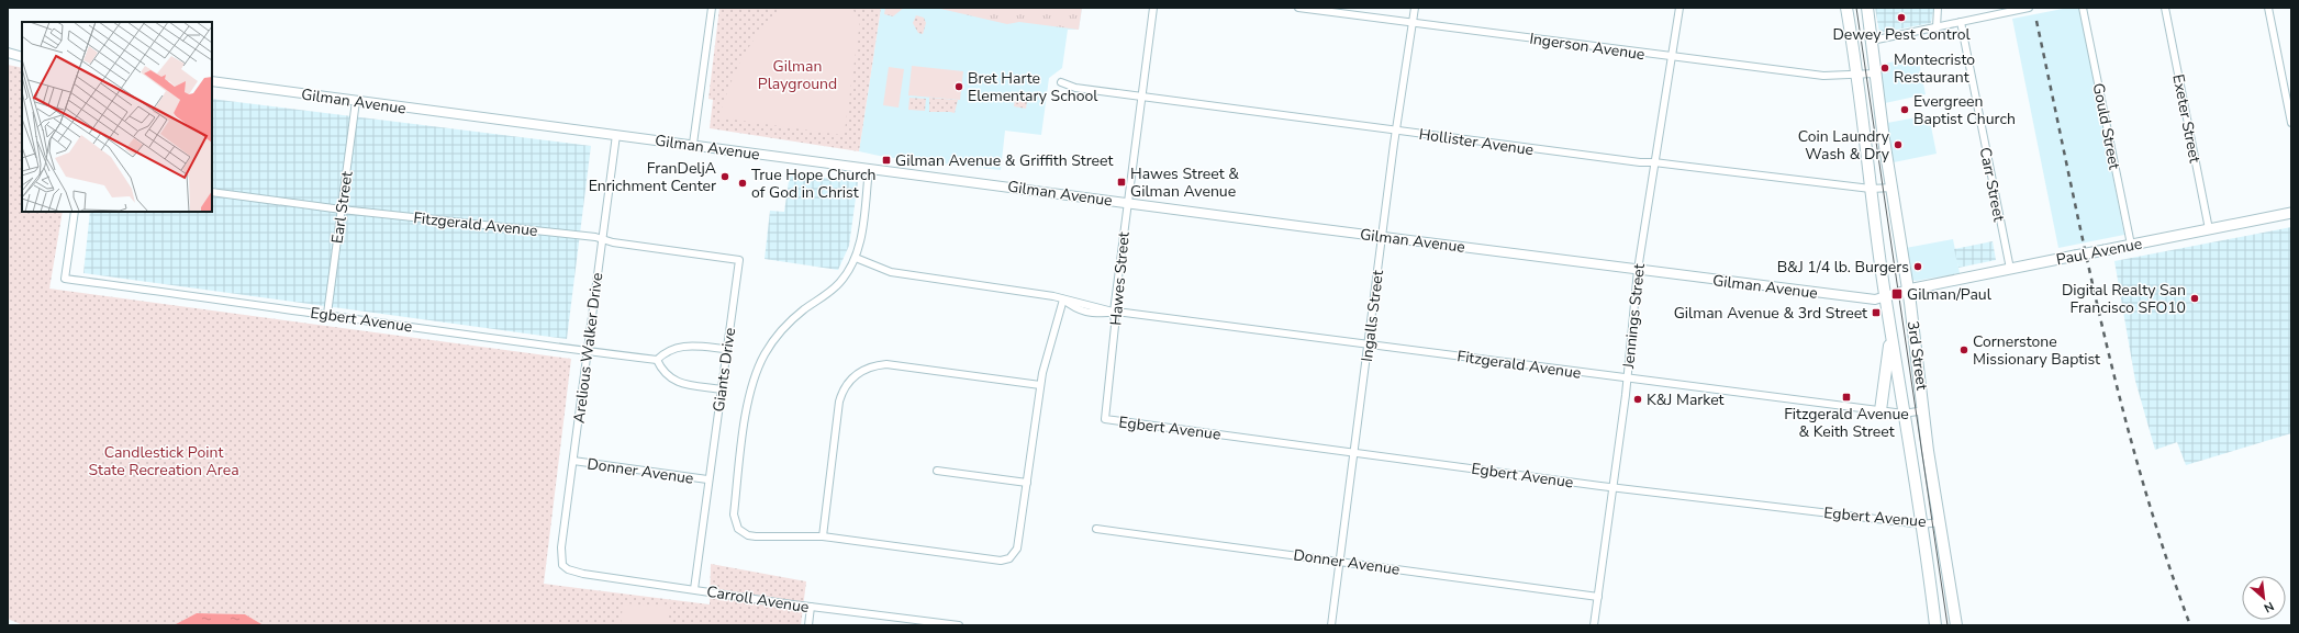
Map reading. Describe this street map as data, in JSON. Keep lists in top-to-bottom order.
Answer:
{
  "streets": {
    "main road": ["Paul Avenue", "3rd Street"],
    "street": [
      "Ingerson Avenue",
      "Gilman Avenue",
      "Exeter Street",
      "Gould Street",
      "Hollister Avenue",
      "Carr Street",
      "Earl Street",
      "Fitzgerald Avenue",
      "Hawes Street",
      "Ingalls Street",
      "Jennings Street",
      "Egbert Avenue",
      "Arelious Walker Drive",
      "Giants Drive",
      "Donner Avenue",
      "Carroll Avenue"
    ]
  },
  "crossings": [
    ["Ingerson Avenue", "Ingalls Street"],
    ["Ingerson Avenue", "Jennings Street"],
    ["Ingerson Avenue", "3rd Street"],
    ["Gilman Avenue", "Earl Street"],
    ["Gilman Avenue", "Paul Avenue"],
    ["Gilman Avenue", "Hawes Street"],
    ["Gilman Avenue", "Ingalls Street"],
    ["Gilman Avenue", "Jennings Street"],
    ["Gilman Avenue", "Arelious Walker Drive"],
    ["Gilman Avenue", "3rd Street"],
    ["Exeter Street", "Paul Avenue"],
    ["Gould Street", "Paul Avenue"],
    ["Hollister Avenue", "Hawes Street"],
    ["Hollister Avenue", "Ingalls Street"],
    ["Hollister Avenue", "Jennings Street"],
    ["Hollister Avenue", "3rd Street"],
    ["Carr Street", "Paul Avenue"],
    ["Earl Street", "Fitzgerald Avenue"],
    ["Earl Street", "Egbert Avenue"],
    ["Fitzgerald Avenue", "Hawes Street"],
    ["Fitzgerald Avenue", "Ingalls Street"],
    ["Fitzgerald Avenue", "Jennings Street"],
    ["Fitzgerald Avenue", "Arelious Walker Drive"],
    ["Fitzgerald Avenue", "3rd Street"],
    ["Fitzgerald Avenue", "Giants Drive"],
    ["Paul Avenue", "3rd Street"],
    ["Hawes Street", "Egbert Avenue"],
    ["Ingalls Street", "Egbert Avenue"],
    ["Ingalls Street", "Donner Avenue"],
    ["Jennings Street", "Egbert Avenue"],
    ["Jennings Street", "Donner Avenue"],
    ["Egbert Avenue", "Arelious Walker Drive"],
    ["Egbert Avenue", "3rd Street"],
    ["Arelious Walker Drive", "Donner Avenue"],
    ["Arelious Walker Drive", "Carroll Avenue"],
    ["Giants Drive", "Donner Avenue"],
    ["Giants Drive", "Carroll Avenue"]
  ],
  "parks": ["Gilman Playground", "Candlestick Point State Recreation Area"],
  "places": {
    "other": [
      "Dewey Pest Control",
      "Montecristo Restaurant",
      "Bret Harte Elementary School",
      "Evergreen Baptist Church",
      "Coin Laundry Wash & Dry",
      "FranDeljA Enrichment Center",
      "True Hope Church of God in Christ",
      "B&J 1/4 lb. Burgers",
      "Digital Realty San Francisco SFO10",
      "Cornerstone Missionary Baptist",
      "K&J Market"
    ],
    "transit": [
      "Gilman Avenue & Griffith Street",
      "Hawes Street & Gilman Avenue",
      "Gilman/Paul",
      "Gilman Avenue & 3rd Street",
      "Fitzgerald Avenue & Keith Street"
    ]
  },
  "north": "bottom right"
}
